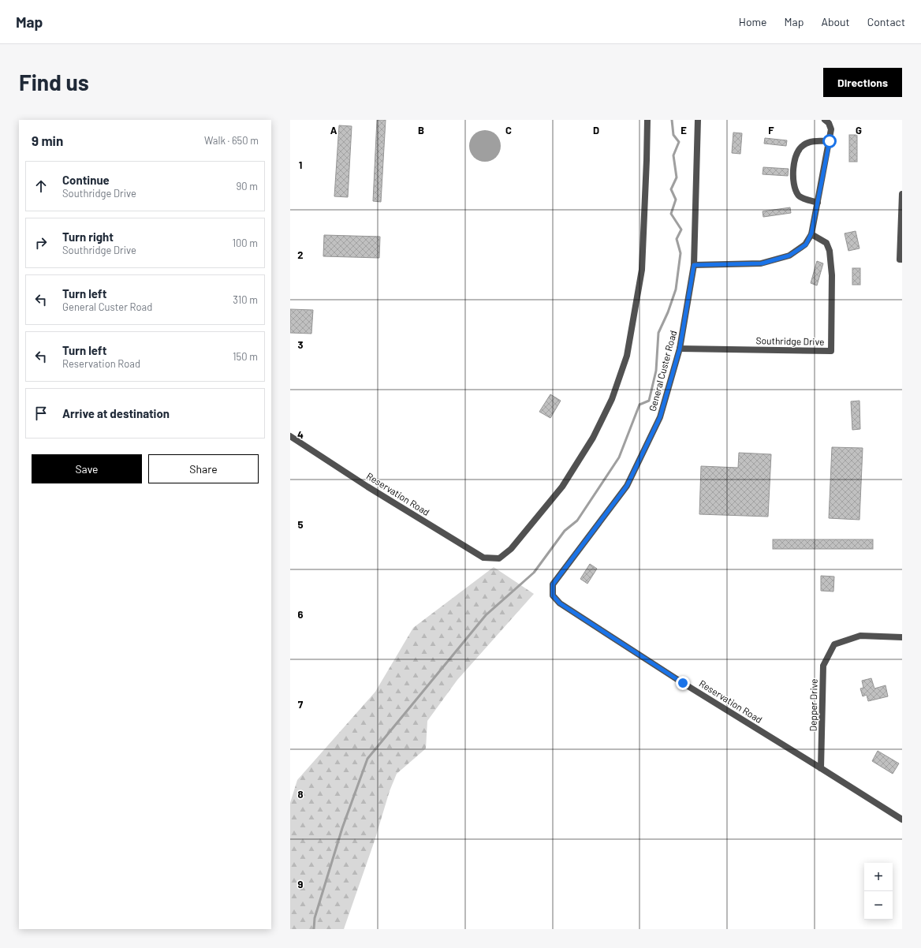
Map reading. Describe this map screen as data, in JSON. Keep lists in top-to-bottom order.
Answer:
{
  "streets": {
    "street": [
      "Southridge Drive",
      "General Custer Road",
      "Reservation Road",
      "Depper Drive"
    ]
  },
  "crossings": [
    ["Southridge Drive", "General Custer Road"],
    ["General Custer Road", "Reservation Road"],
    ["Reservation Road", "Depper Drive"]
  ],
  "page": {
    "header": "Map",
    "nav": [
      "Home",
      "Map",
      "About",
      "Contact"
    ],
    "buttons": [
      "Directions",
      ["Save", "Share"]
    ],
    "title": "Find us",
    "heading": ["9 min", "Walk · 650 m"],
    "list": [
      ["Continue", "Southridge Drive", "90 m"],
      ["Turn right", "Southridge Drive", "100 m"],
      ["Turn left", "General Custer Road", "310 m"],
      ["Turn left", "Reservation Road", "150 m"],
      "Arrive at destination"
    ],
    "map_buttons": ["+", "−"]
  },
  "grid": {
    "columns": [
      "A",
      "B",
      "C",
      "D",
      "E",
      "F",
      "G"
    ],
    "rows": [
      "1",
      "2",
      "3",
      "4",
      "5",
      "6",
      "7",
      "8",
      "9"
    ]
  }
}
